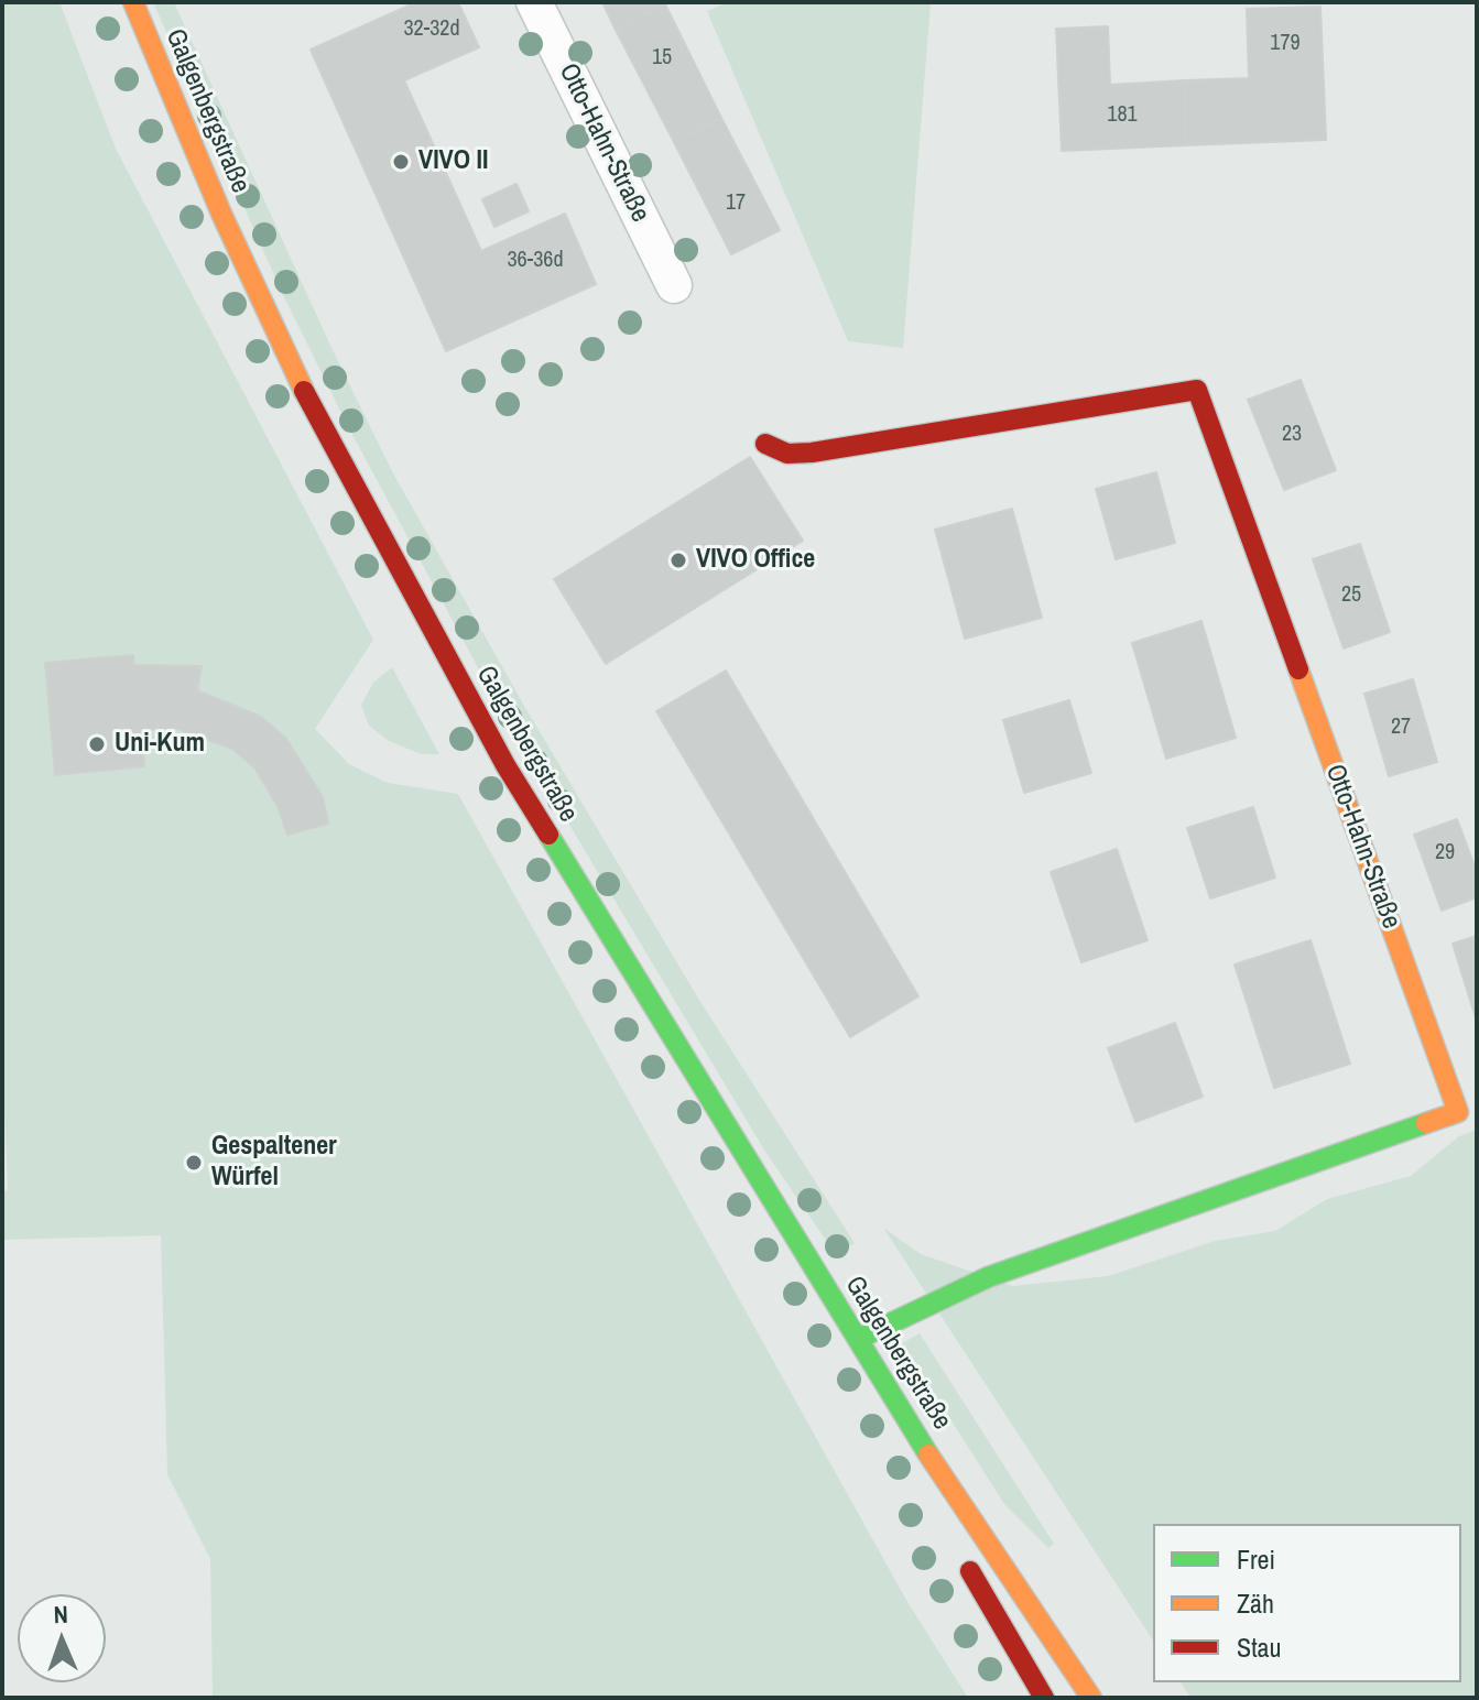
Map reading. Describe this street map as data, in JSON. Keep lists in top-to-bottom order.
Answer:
{
  "streets": {
    "street": ["Galgenbergstraße", "Otto-Hahn-Straße"]
  },
  "crossings": [
    ["Galgenbergstraße", "Otto-Hahn-Straße"]
  ],
  "places": [
    "VIVO II",
    "VIVO Office",
    "Uni-Kum",
    "Gespaltener Würfel"
  ],
  "house_numbers": [
    "32-32d",
    "179",
    "15",
    "181",
    "17",
    "36-36d",
    "23",
    "25",
    "27",
    "29"
  ],
  "legend": ["Frei", "Zäh", "Stau"],
  "north": "top"
}
